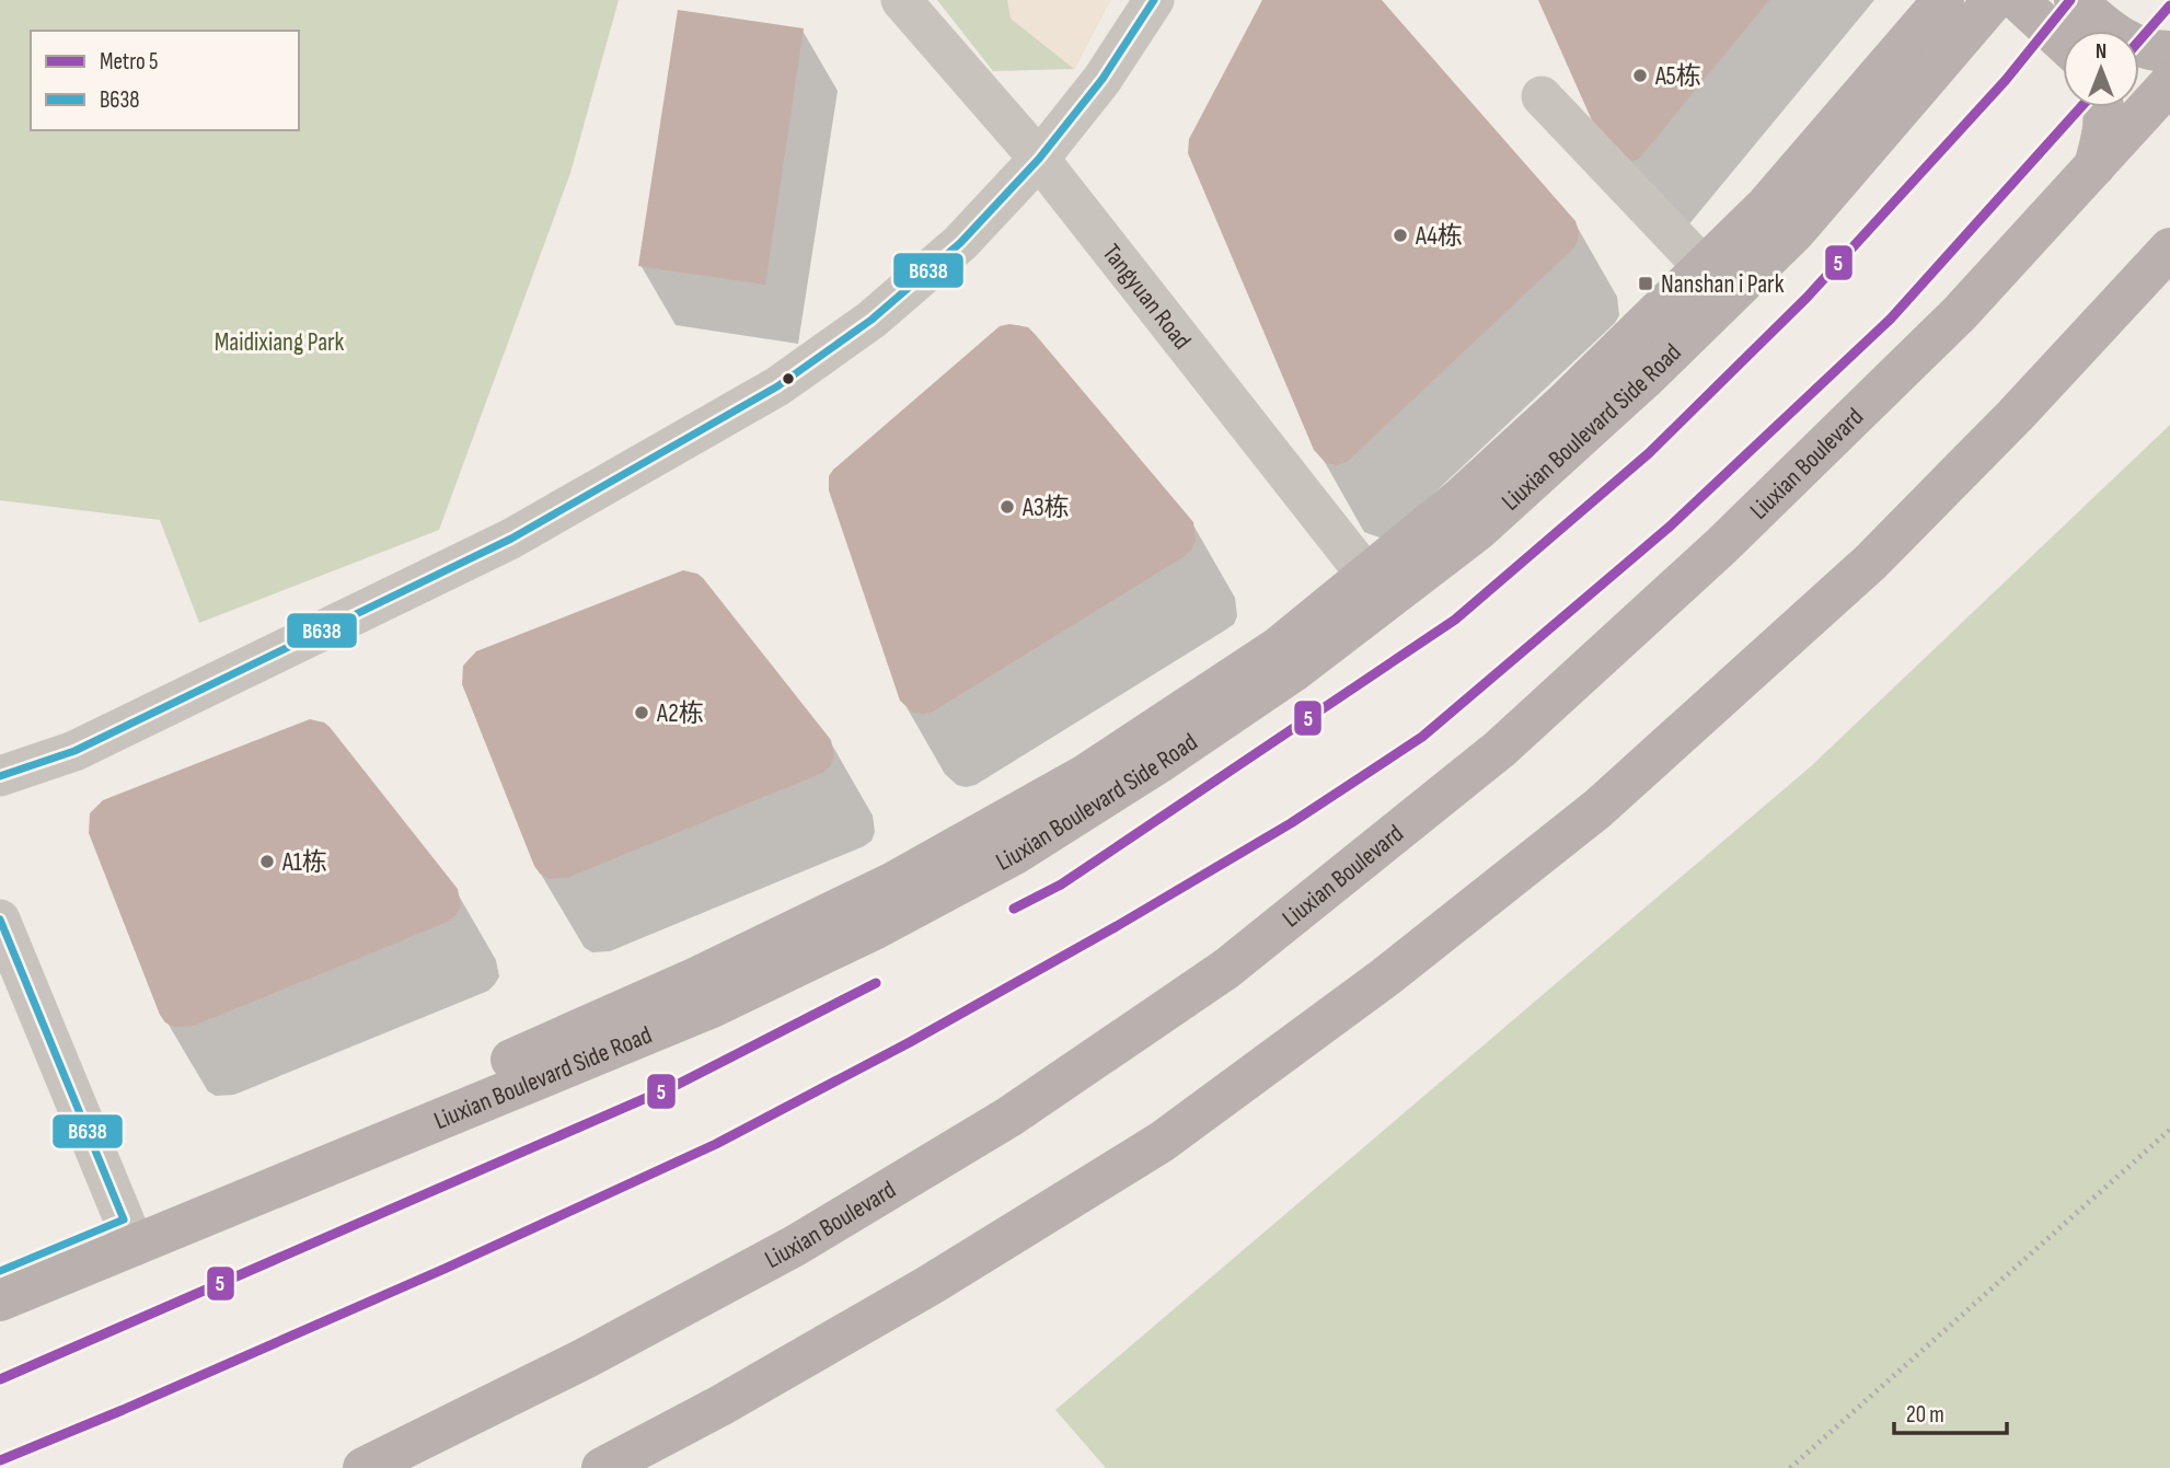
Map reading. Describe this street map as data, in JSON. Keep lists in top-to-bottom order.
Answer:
{
  "streets": {
    "main road": ["Liuxian Boulevard Side Road", "Liuxian Boulevard"],
    "street": ["Tangyuan Road"]
  },
  "crossings": [
    ["Tangyuan Road", "Liuxian Boulevard Side Road"]
  ],
  "parks": ["Maidixiang Park"],
  "places": {
    "other": [
      "A5栋",
      "A4栋",
      "A3栋",
      "A2栋",
      "A1栋"
    ],
    "transit": ["Nanshan i Park"]
  },
  "lines": ["metro line 5", "transit line B638"],
  "legend": ["Metro 5", "B638"],
  "scale_bar": "20 m",
  "north": "top"
}
